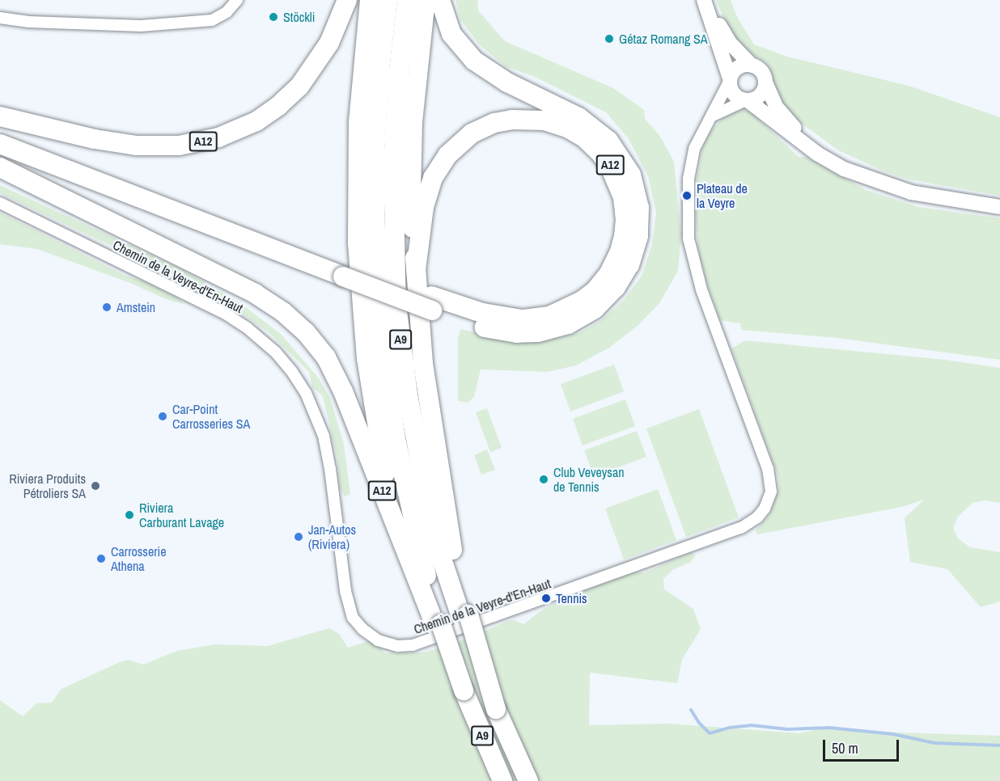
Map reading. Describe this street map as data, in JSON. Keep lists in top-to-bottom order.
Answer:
{
  "streets": {
    "highway": ["A12", "A9"],
    "street": ["Chemin de la Veyre-d'En-Haut"]
  },
  "crossings": [
    ["A12", "A9"]
  ],
  "places": [
    "Stöckli",
    "Gétaz Romang SA",
    "Plateau de la Veyre",
    "Amstein",
    "Car-Point Carrosseries SA",
    "Club Veveysan de Tennis",
    "Riviera Produits Pétroliers SA",
    "Riviera Carburant Lavage",
    "Jan-Autos (Riviera)",
    "Carrosserie Athena",
    "Tennis"
  ],
  "scale_bar": "50 m"
}
